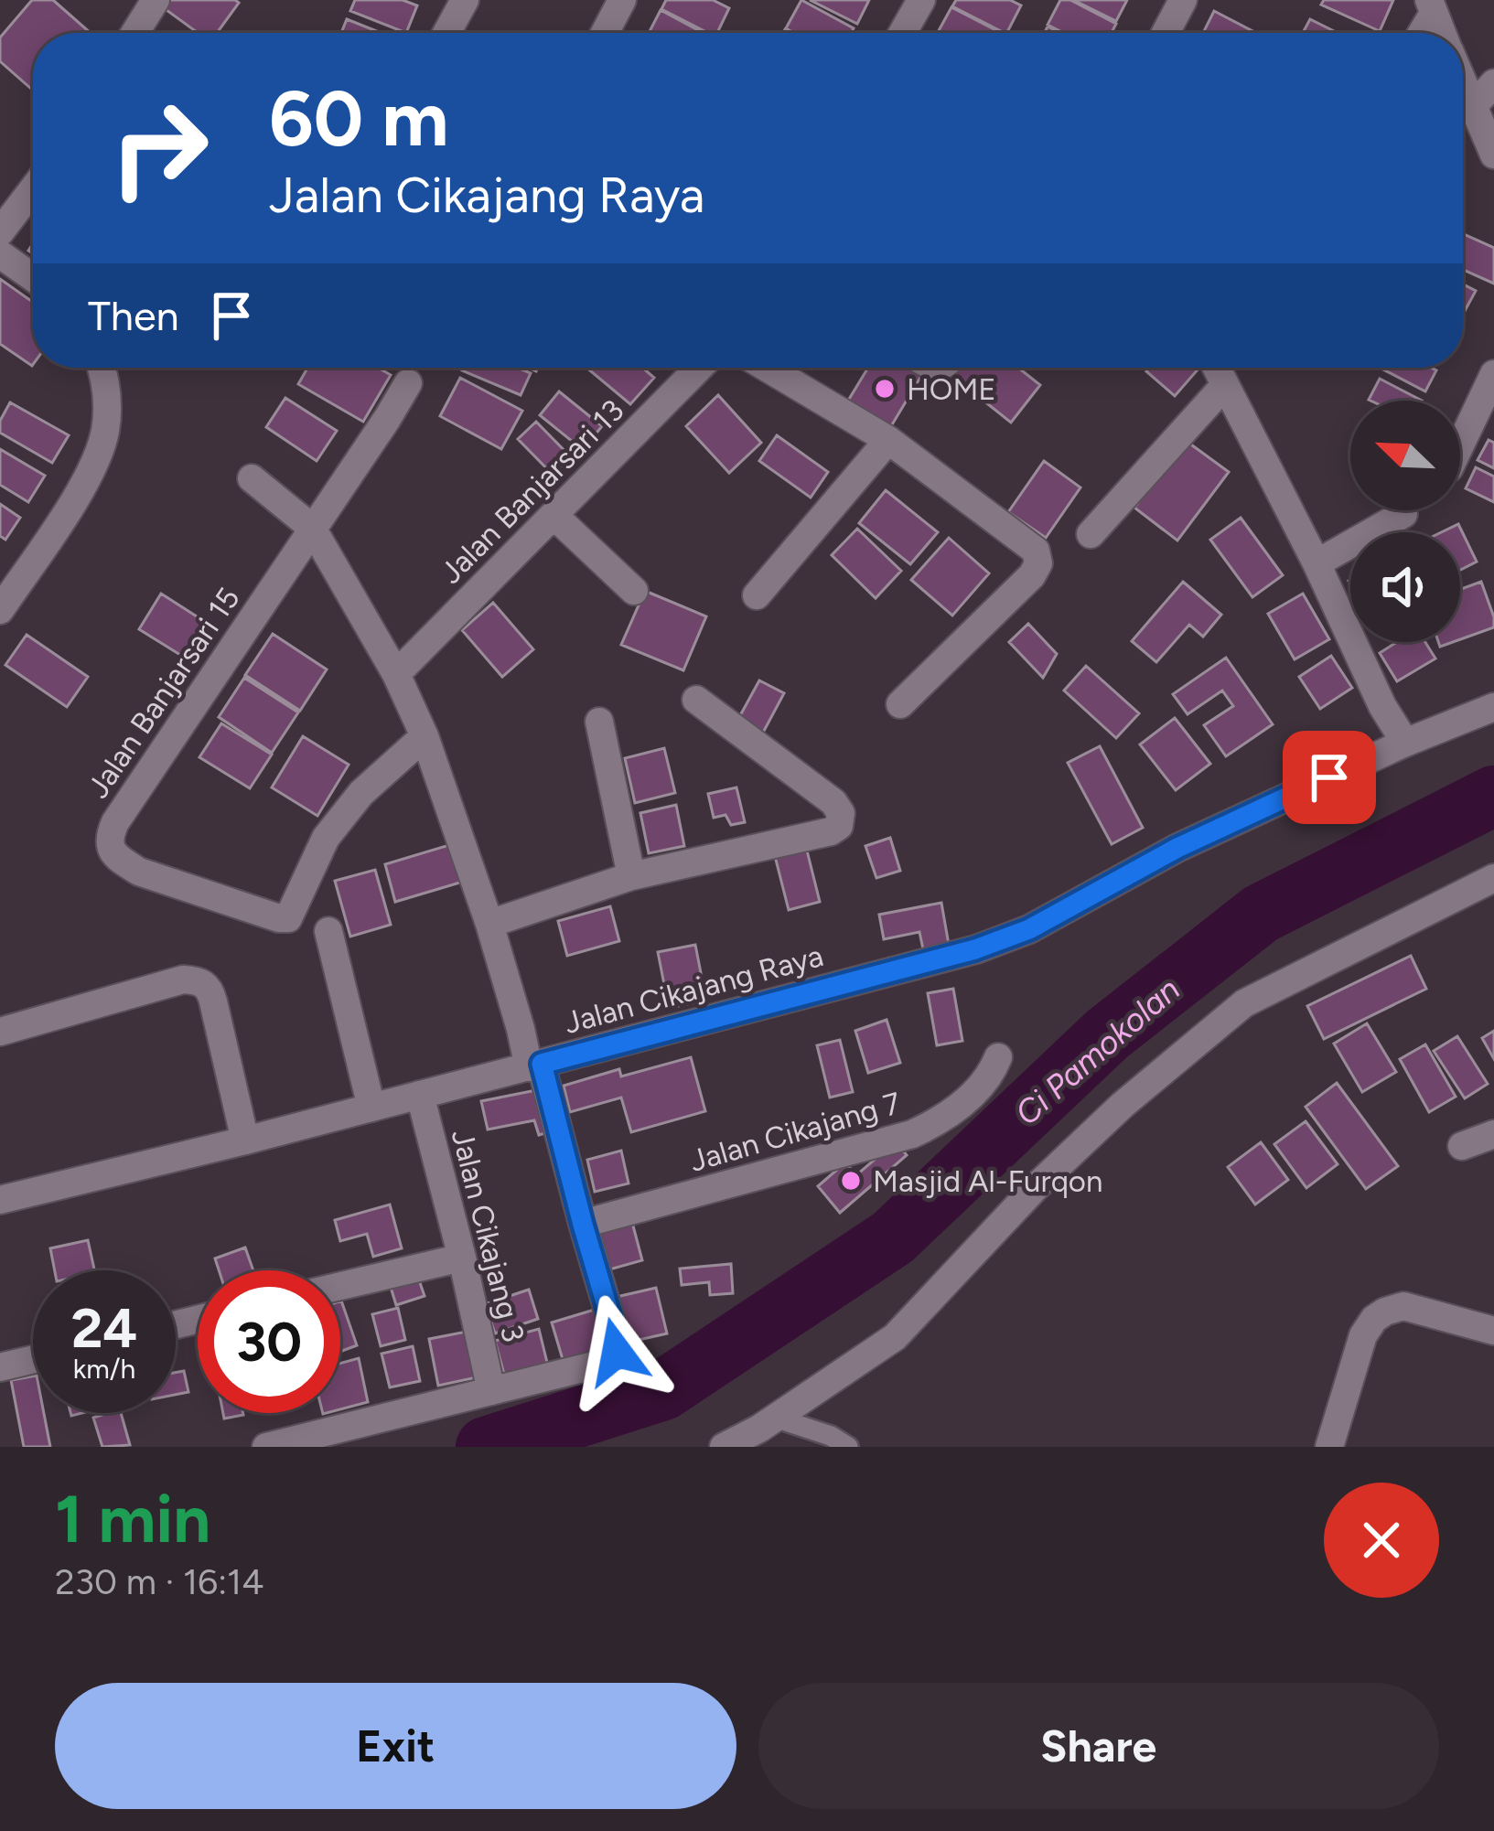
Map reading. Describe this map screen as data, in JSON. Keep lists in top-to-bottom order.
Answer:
{
  "streets": {
    "street": [
      "Jalan Banjarsari 13",
      "Jalan Banjarsari 15",
      "Jalan Cikajang Raya",
      "Jalan Cikajang 7",
      "Jalan Cikajang 3"
    ]
  },
  "crossings": [
    ["Jalan Cikajang Raya", "Jalan Cikajang 3"]
  ],
  "water": ["Ci Pamokolan"],
  "places": ["HOME", "Masjid Al-Furqon"],
  "north": "top left",
  "page": {
    "turn": ["60 m", "Jalan Cikajang Raya"],
    "then": "Then",
    "speed": "24 km/h",
    "limit": "30",
    "heading": ["1 min", "230 m · 16:14"],
    "buttons": ["Exit", "Share"]
  }
}
